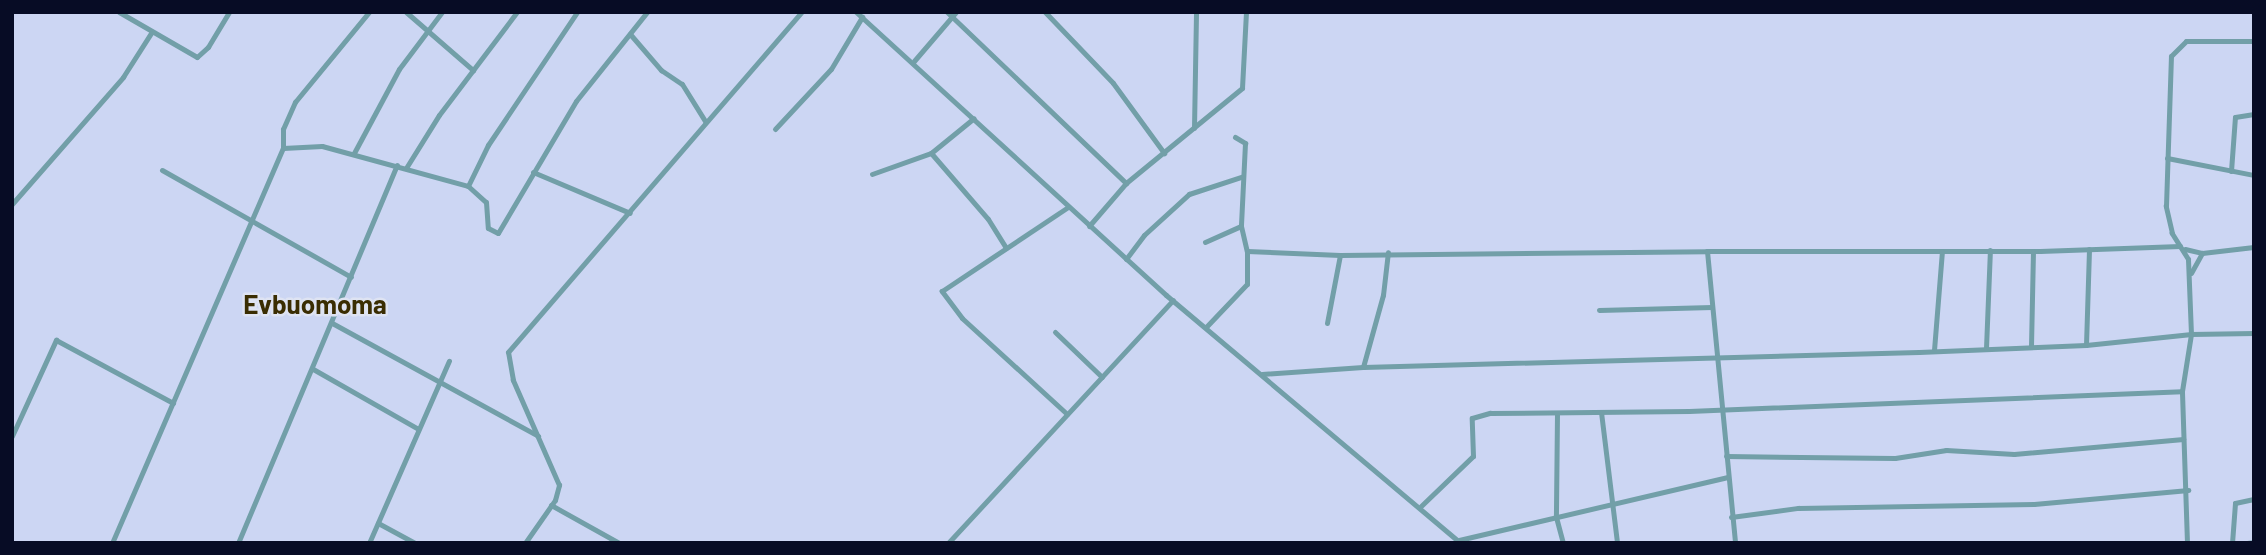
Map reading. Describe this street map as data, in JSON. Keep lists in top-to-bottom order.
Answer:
{
  "districts": ["Evbuomoma"]
}
